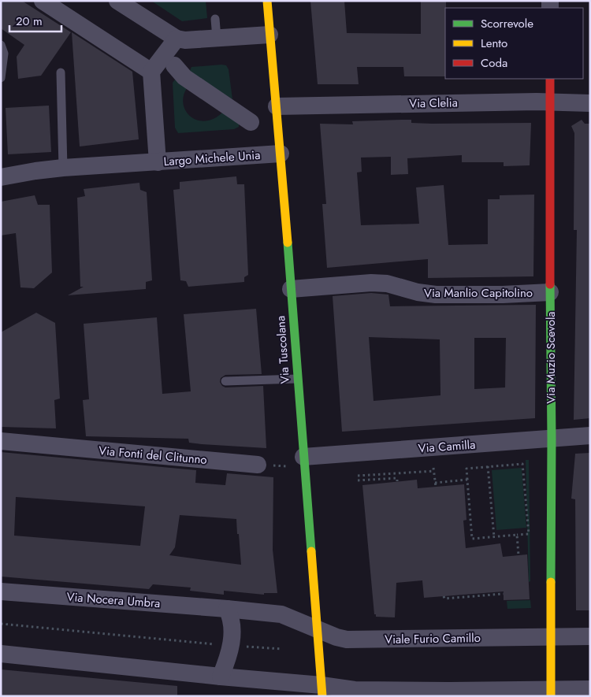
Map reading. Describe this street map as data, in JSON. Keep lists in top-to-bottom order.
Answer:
{
  "streets": {
    "main road": ["Via Tuscolana", "Via Muzio Scevola"],
    "street": [
      "Via Clelia",
      "Largo Michele Unia",
      "Via Manlio Capitolino",
      "Via Camilla",
      "Via Fonti del Clitunno",
      "Via Nocera Umbra",
      "Viale Furio Camillo"
    ]
  },
  "crossings": [
    ["Via Clelia", "Via Tuscolana"],
    ["Via Clelia", "Via Muzio Scevola"],
    ["Largo Michele Unia", "Via Tuscolana"],
    ["Via Manlio Capitolino", "Via Tuscolana"],
    ["Via Manlio Capitolino", "Via Muzio Scevola"],
    ["Via Tuscolana", "Via Camilla"],
    ["Via Tuscolana", "Via Nocera Umbra"],
    ["Via Tuscolana", "Viale Furio Camillo"],
    ["Via Muzio Scevola", "Via Camilla"],
    ["Via Muzio Scevola", "Viale Furio Camillo"],
    ["Via Nocera Umbra", "Viale Furio Camillo"]
  ],
  "legend": ["Scorrevole", "Lento", "Coda"],
  "scale_bar": "20 m"
}
